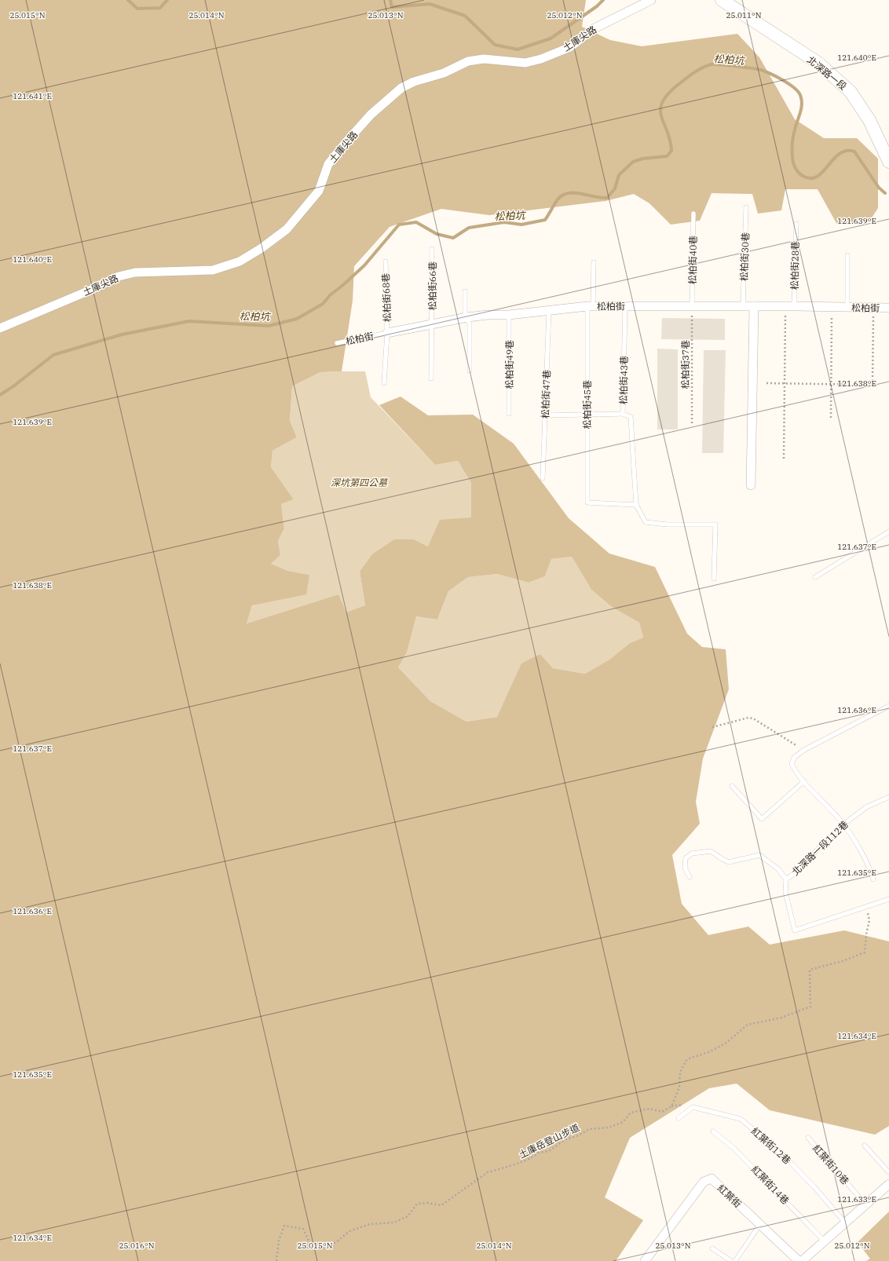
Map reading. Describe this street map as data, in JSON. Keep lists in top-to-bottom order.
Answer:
{
  "streets": {
    "main road": ["北深路一段"],
    "street": ["土庫尖路", "松柏街", "紅葉街"],
    "lane": [
      "松柏街30巷",
      "松柏街40巷",
      "松柏街28巷",
      "松柏街66巷",
      "松柏街68巷",
      "松柏街49巷",
      "松柏街43巷",
      "松柏街47巷",
      "松柏街45巷",
      "北深路一段112巷",
      "紅葉街12巷",
      "紅葉街10巷",
      "紅葉街14巷"
    ],
    "path": ["松柏街37巷", "土庫岳登山步道"]
  },
  "crossings": [
    ["松柏街30巷", "松柏街"],
    ["松柏街40巷", "松柏街"],
    ["松柏街40巷", "松柏街37巷"],
    ["松柏街28巷", "松柏街"],
    ["松柏街66巷", "松柏街"],
    ["松柏街68巷", "松柏街"],
    ["松柏街", "松柏街49巷"],
    ["松柏街", "松柏街37巷"],
    ["松柏街", "松柏街43巷"],
    ["松柏街", "松柏街47巷"],
    ["松柏街", "松柏街45巷"],
    ["松柏街43巷", "松柏街45巷"]
  ],
  "water": ["松柏坑"],
  "parks": ["深坑第四公墓"],
  "coordinates": [
    "25.015°N",
    "25.014°N",
    "25.013°N",
    "25.012°N",
    "25.011°N",
    "121.640°E",
    "121.641°E",
    "121.639°E",
    "121.638°E",
    "121.637°E",
    "121.636°E",
    "121.635°E",
    "121.634°E",
    "121.633°E",
    "25.016°N"
  ]
}
